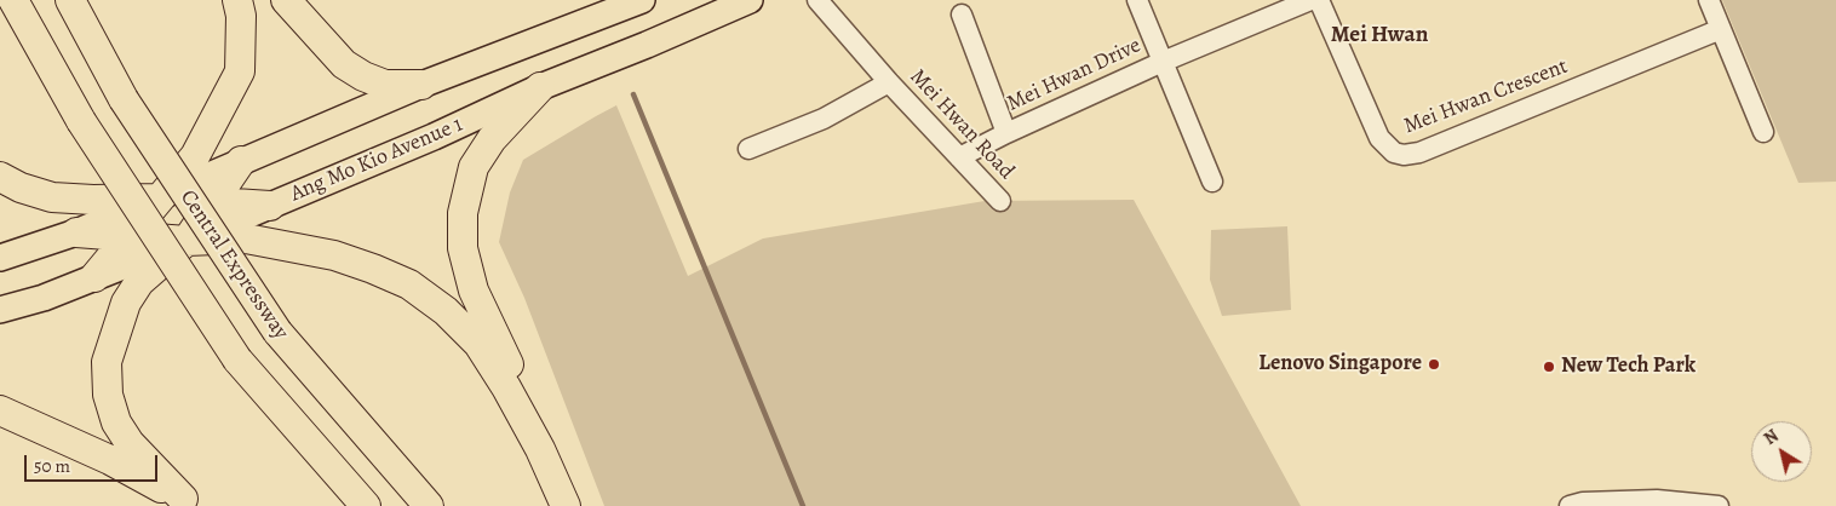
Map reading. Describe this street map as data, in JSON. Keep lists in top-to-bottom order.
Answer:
{
  "streets": {
    "highway": ["Central Expressway"],
    "main road": ["Ang Mo Kio Avenue 1"],
    "street": ["Mei Hwan Drive", "Mei Hwan Crescent", "Mei Hwan Road"]
  },
  "crossings": [
    ["Mei Hwan Drive", "Mei Hwan Road"]
  ],
  "districts": ["Mei Hwan"],
  "places": ["Lenovo Singapore", "New Tech Park"],
  "scale_bar": "50 m",
  "north": "top left"
}
